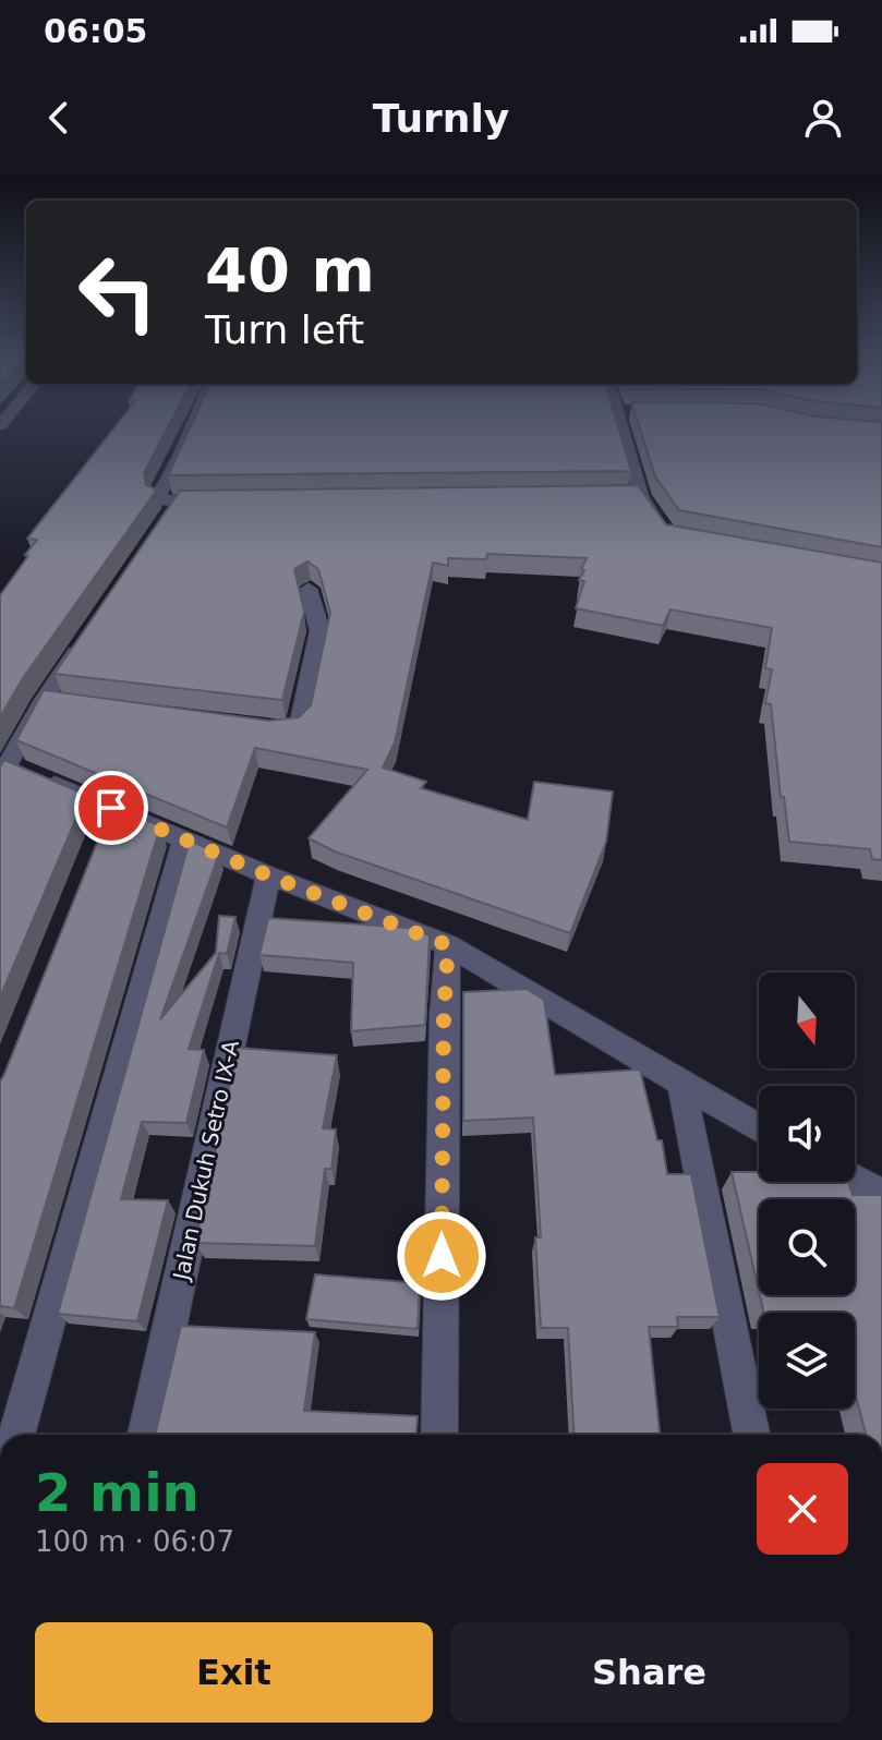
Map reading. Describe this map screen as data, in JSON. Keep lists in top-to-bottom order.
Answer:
{
  "streets": {
    "street": ["Jalan Dukuh Setro IX-A"]
  },
  "north": "bottom",
  "page": {
    "status": "06:05",
    "header": "Turnly",
    "turn": ["40 m", "Turn left"],
    "heading": ["2 min", "100 m · 06:07"],
    "buttons": ["Exit", "Share"]
  }
}
